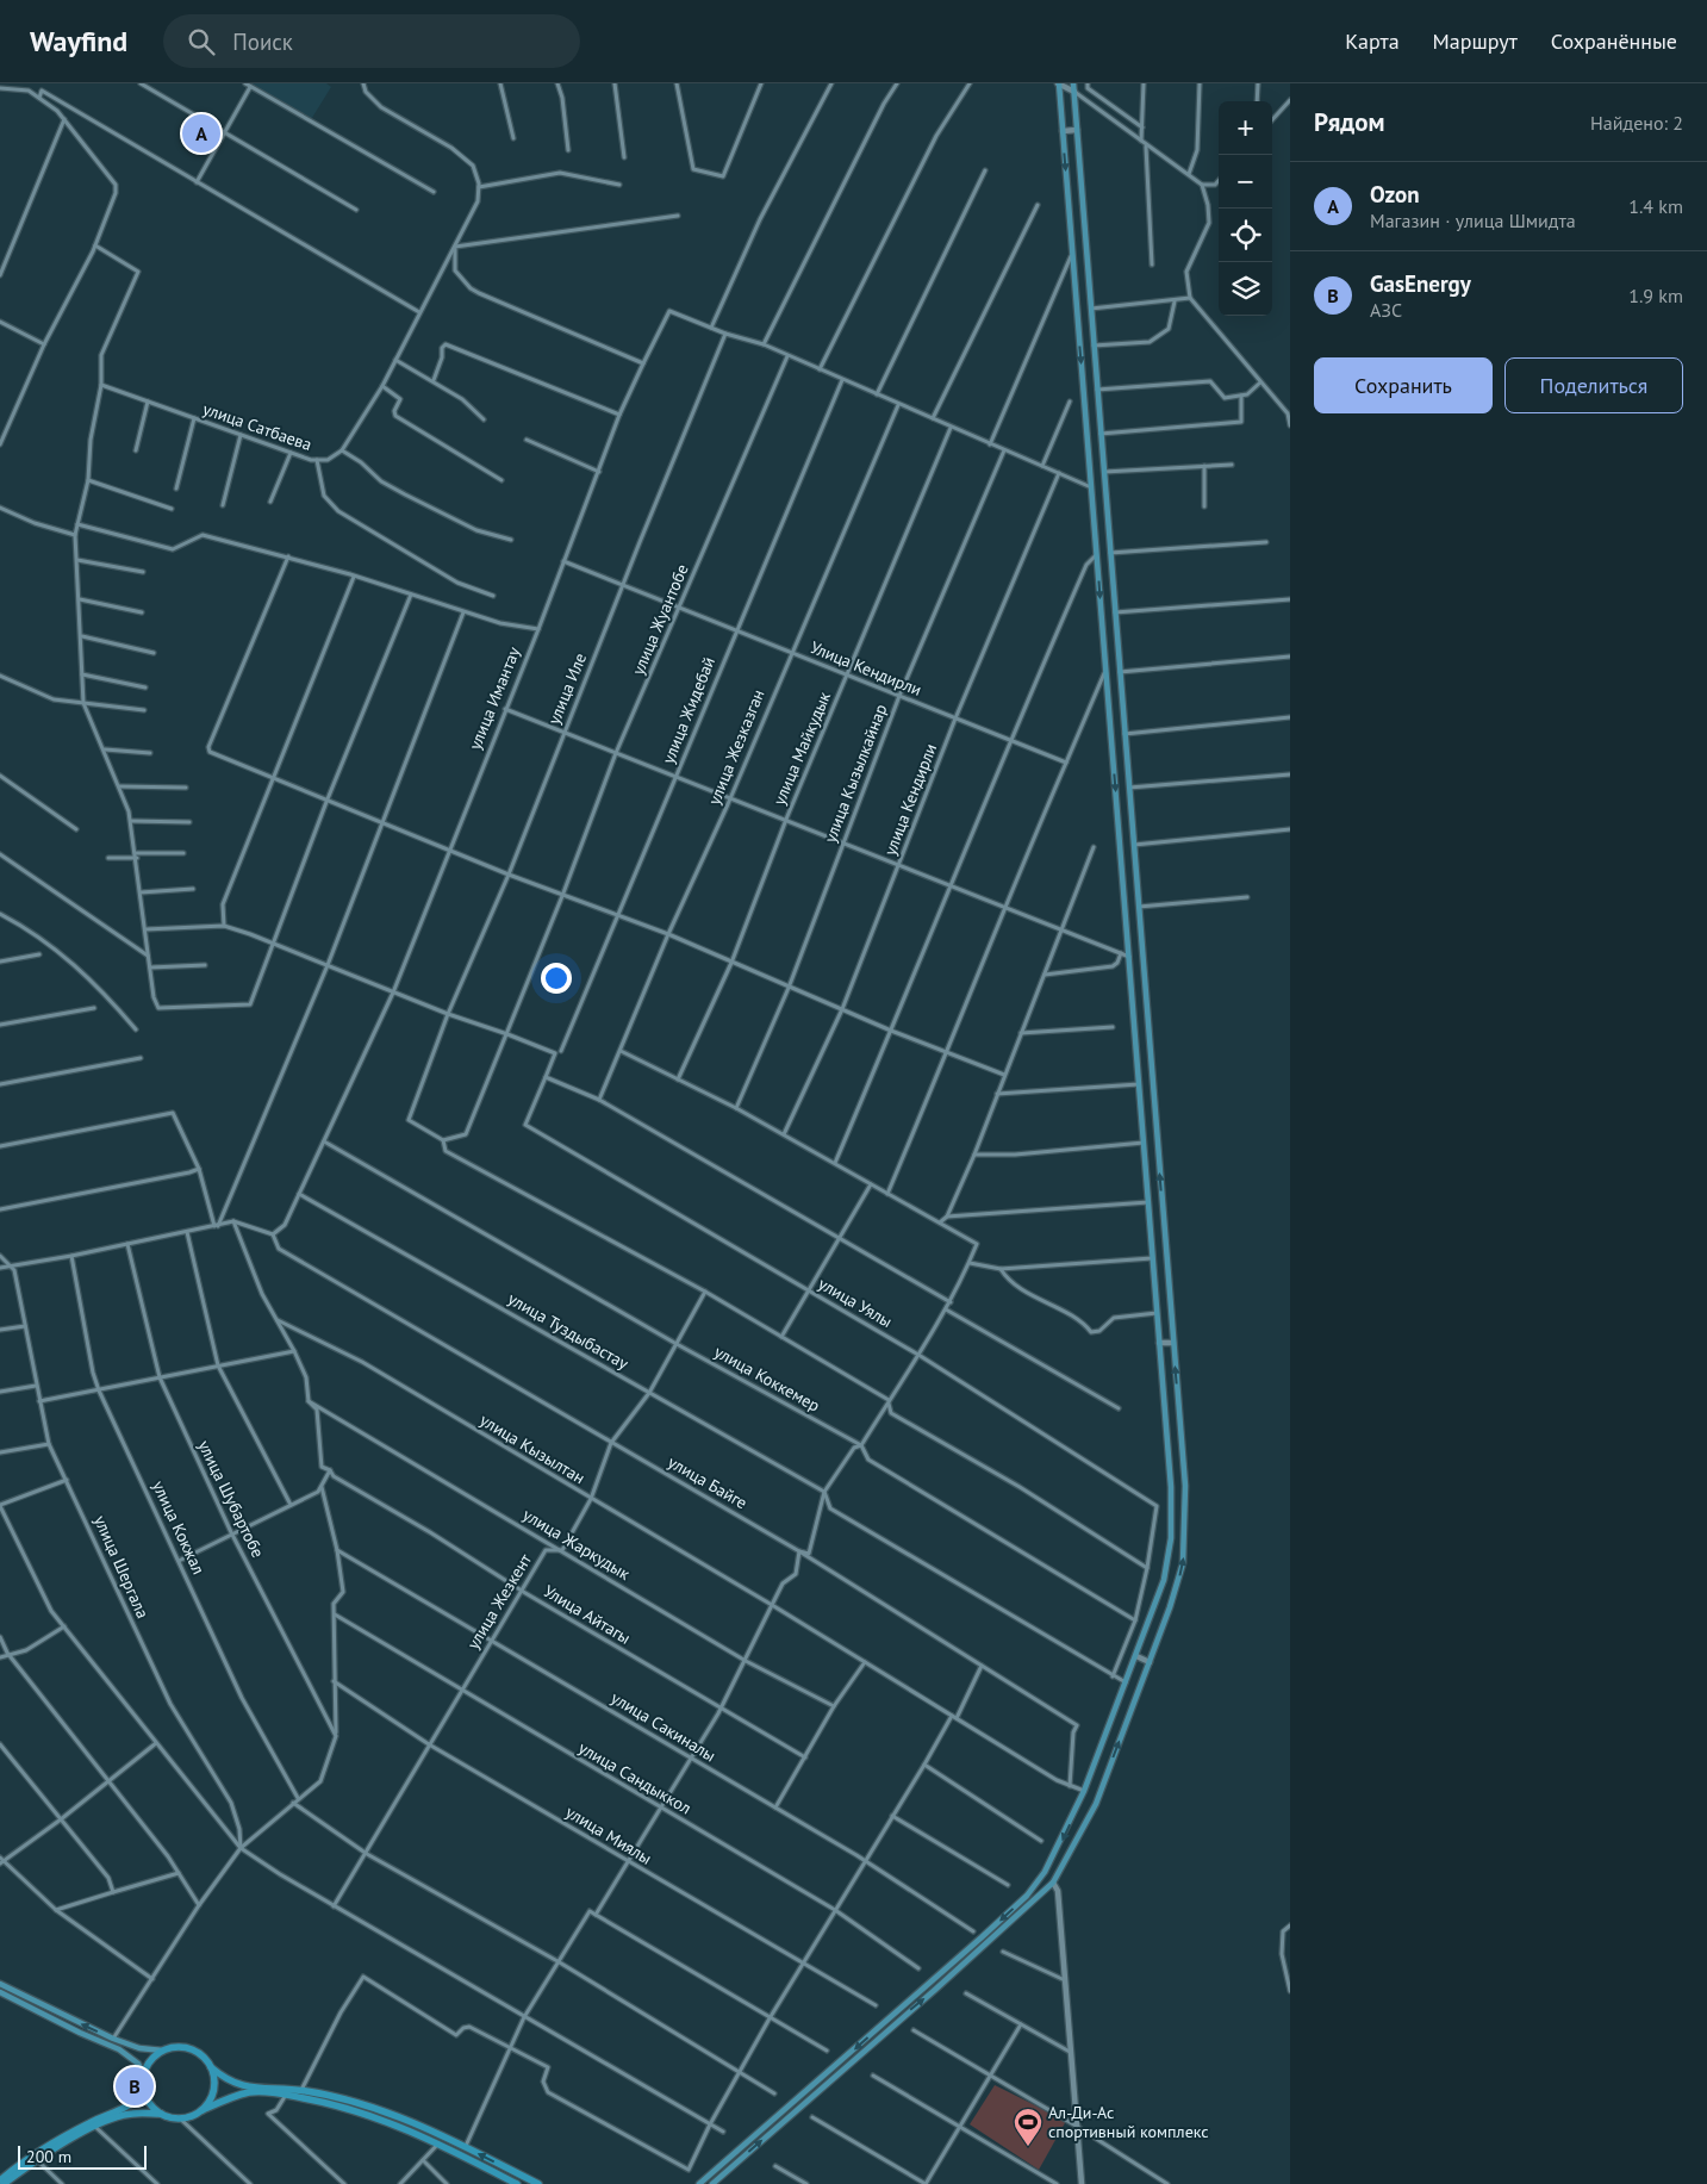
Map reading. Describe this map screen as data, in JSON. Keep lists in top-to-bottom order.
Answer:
{
  "streets": {
    "street": [
      "улица Сатбаева",
      "улица Жуантобе",
      "Улица Кендирли",
      "улица Иле",
      "улица Имантау",
      "улица Жидебай",
      "улица Жезказган",
      "улица Майкудык",
      "улица Кызылкайнар",
      "улица Кендирли",
      "улица Уялы",
      "улица Туздыбастау",
      "улица Коккемер",
      "улица Кызылтан",
      "улица Байге",
      "улица Шубартобе",
      "улица Кокжал",
      "улица Жаркудык",
      "улица Шергала",
      "улица Жезкент",
      "Улица Айтагы",
      "улица Сакиналы",
      "улица Сандыккол",
      "улица Миялы"
    ]
  },
  "crossings": [
    ["улица Жуантобе", "Улица Кендирли"],
    ["Улица Кендирли", "улица Иле"],
    ["Улица Кендирли", "улица Имантау"],
    ["Улица Кендирли", "улица Жидебай"],
    ["Улица Кендирли", "улица Жезказган"],
    ["Улица Кендирли", "улица Майкудык"],
    ["Улица Кендирли", "улица Кызылкайнар"],
    ["Улица Кендирли", "улица Кендирли"],
    ["улица Имантау", "улица Туздыбастау"],
    ["улица Имантау", "улица Коккемер"],
    ["улица Имантау", "улица Байге"],
    ["улица Кызылтан", "улица Байге"],
    ["улица Жаркудык", "улица Жезкент"],
    ["улица Жезкент", "Улица Айтагы"],
    ["улица Жезкент", "улица Сакиналы"],
    ["улица Жезкент", "улица Сандыккол"],
    ["улица Жезкент", "улица Миялы"]
  ],
  "places": {
    "sports": ["Ал-Ди-Ас спортивный комплекс"]
  },
  "scale_bar": "200 m",
  "page": {
    "header": "Wayfind",
    "search": "Поиск",
    "nav": ["Карта", "Маршрут", "Сохранённые"],
    "heading": ["Рядом", "Найдено: 2"],
    "map_buttons": ["+", "−"],
    "pins": ["A", "B"],
    "list": [
      {
        "mark": "A",
        "name": "Ozon",
        "note": "Магазин · улица Шмидта",
        "value": "1.4 km"
      },
      {
        "mark": "B",
        "name": "GasEnergy",
        "note": "АЗС",
        "value": "1.9 km"
      }
    ],
    "buttons": ["Сохранить", "Поделиться"],
    "scale": "200 m"
  }
}
